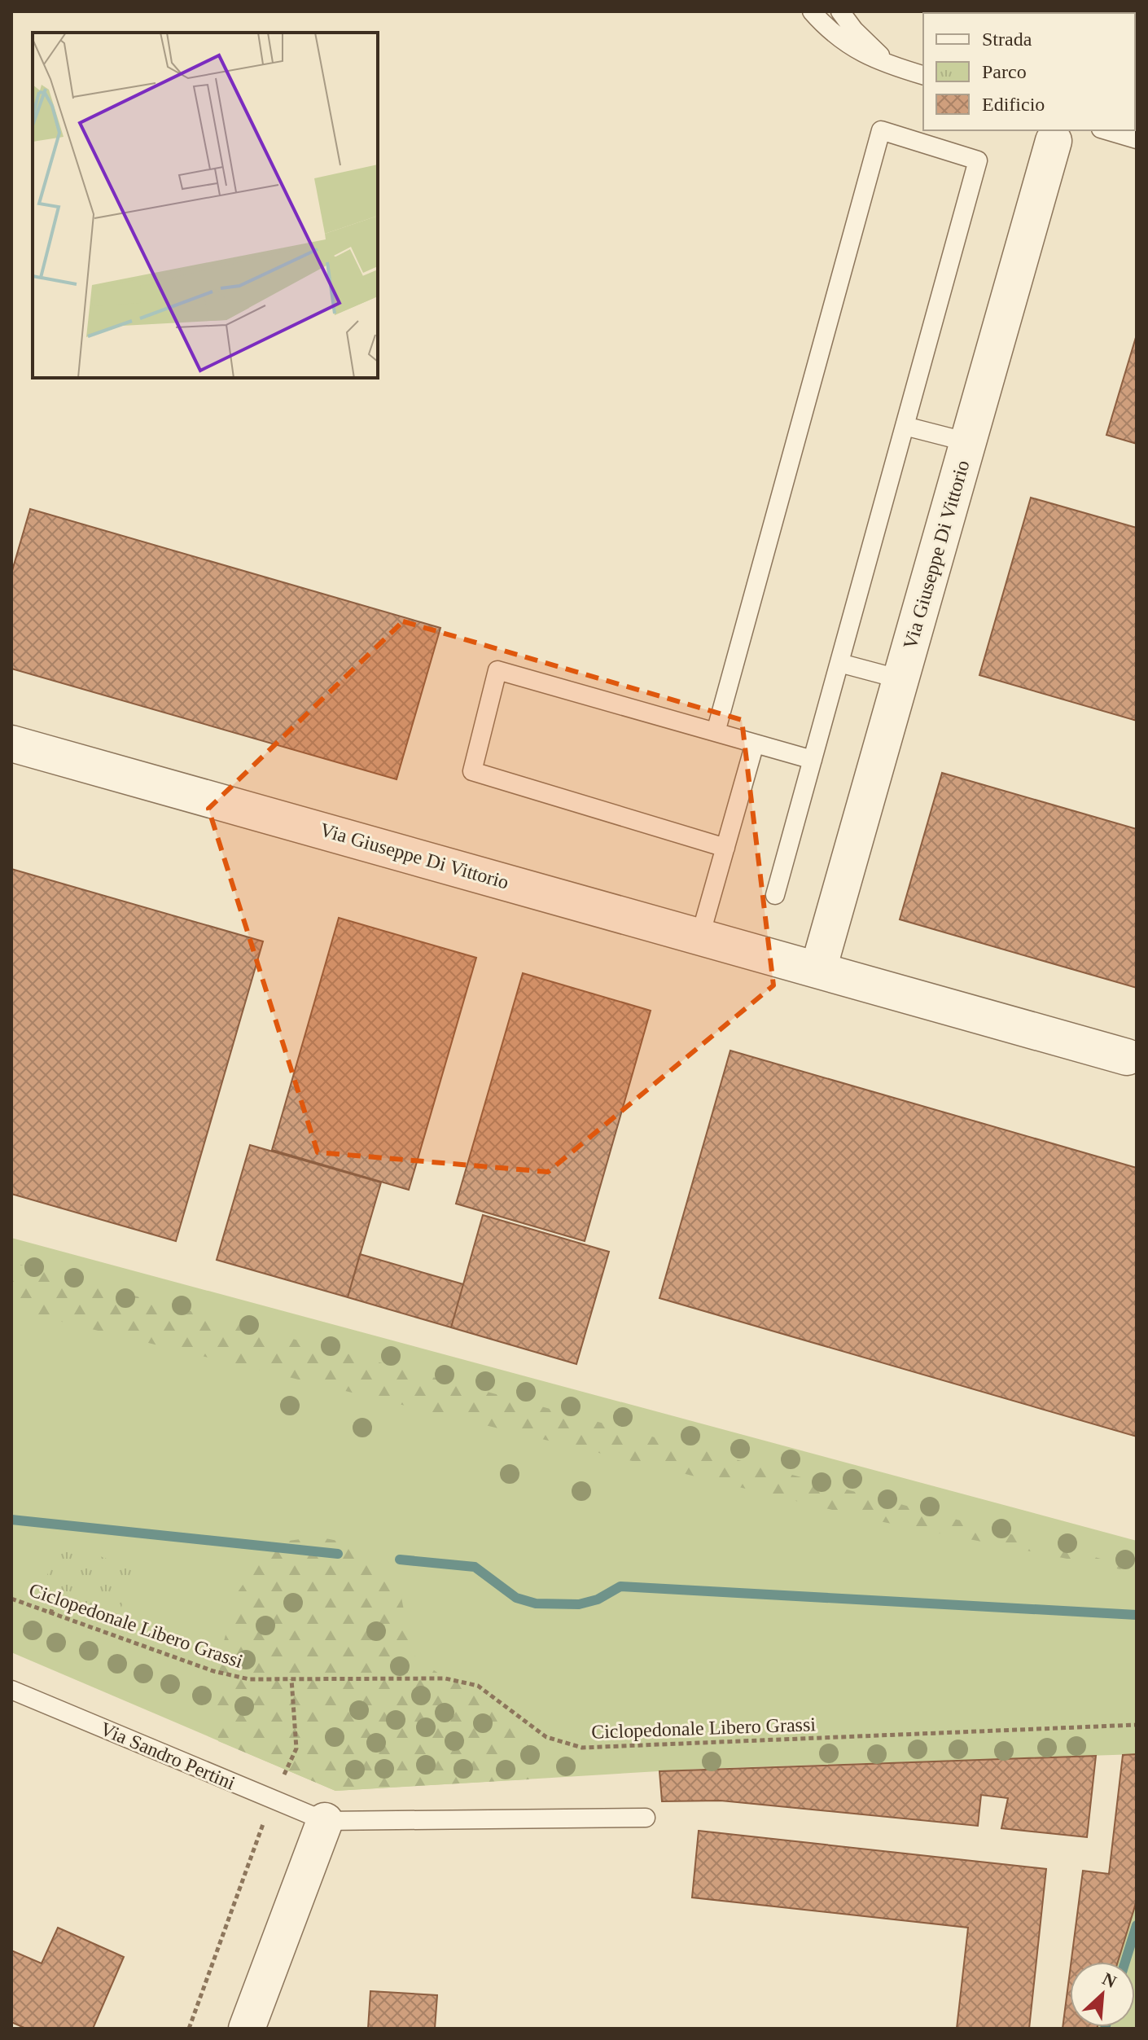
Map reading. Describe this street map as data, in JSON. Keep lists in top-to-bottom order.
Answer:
{
  "streets": {
    "street": ["Via Giuseppe Di Vittorio"],
    "lane": ["Via Sandro Pertini"],
    "path": ["Ciclopedonale Libero Grassi"]
  },
  "legend": ["Strada", "Parco", "Edificio"],
  "north": "top right"
}
